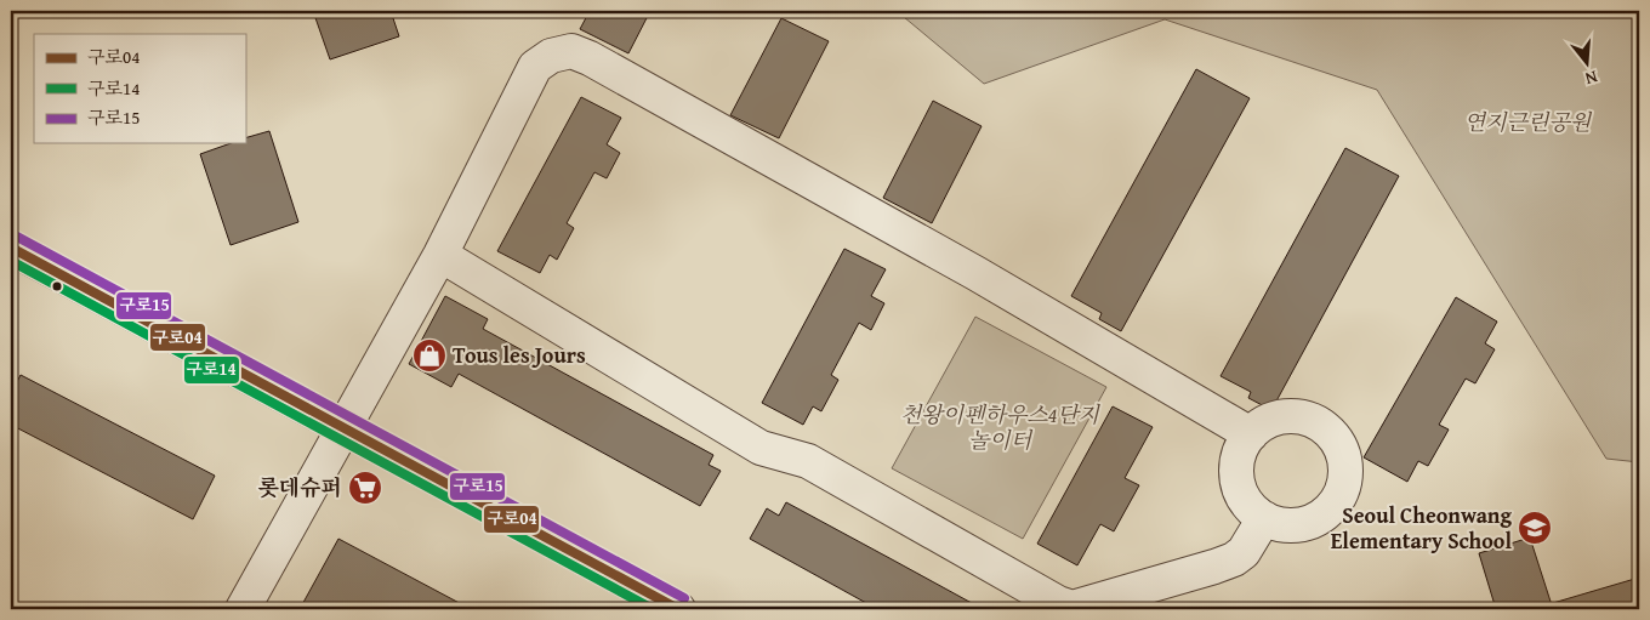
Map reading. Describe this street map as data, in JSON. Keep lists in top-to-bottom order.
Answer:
{
  "parks": ["연지근린공원", "천왕이펜하우스4단지 놀이터"],
  "places": {
    "shop": ["Tous les Jours"],
    "supermarket": ["롯데슈퍼"],
    "school or university": ["Seoul Cheonwang Elementary School"]
  },
  "lines": ["transit line 구로15", "transit line 구로04", "transit line 구로14"],
  "legend": ["구로04", "구로14", "구로15"],
  "north": "bottom"
}
